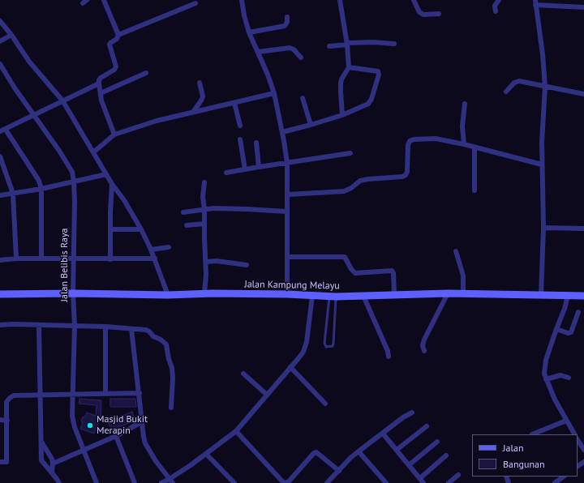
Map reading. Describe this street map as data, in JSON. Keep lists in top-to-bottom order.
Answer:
{
  "streets": {
    "main road": ["Jalan Kampung Melayu"],
    "street": ["Jalan Belibis Raya"]
  },
  "crossings": [
    ["Jalan Belibis Raya", "Jalan Kampung Melayu"]
  ],
  "places": ["Masjid Bukit Merapin"],
  "legend": ["Jalan", "Bangunan"]
}
